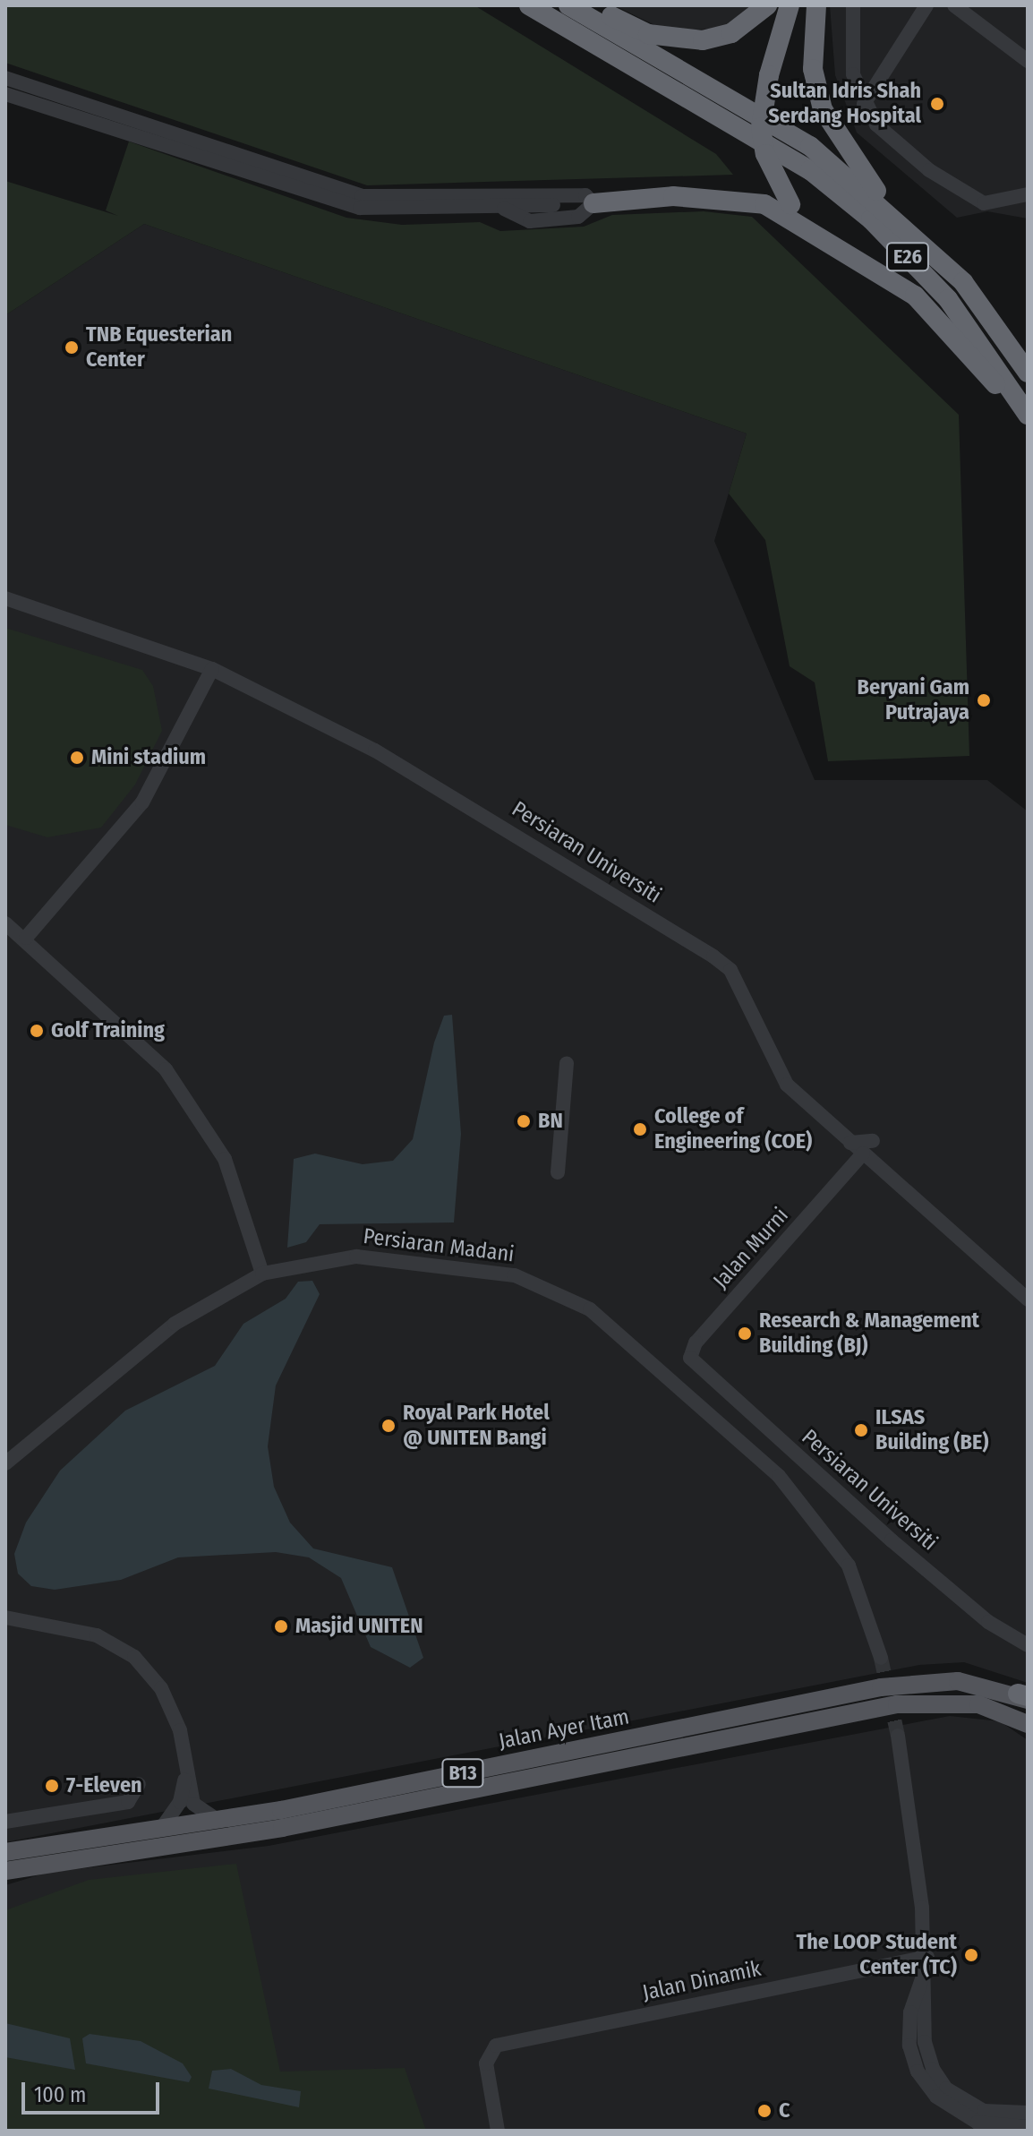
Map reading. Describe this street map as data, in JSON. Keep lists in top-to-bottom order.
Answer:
{
  "streets": {
    "highway": ["E26"],
    "main road": ["Jalan Ayer Itam", "B13"],
    "street": [
      "Persiaran Universiti",
      "Persiaran Madani",
      "Jalan Murni",
      "Jalan Dinamik"
    ]
  },
  "crossings": [
    ["Persiaran Universiti", "Jalan Murni"]
  ],
  "places": [
    "Sultan Idris Shah Serdang Hospital",
    "TNB Equesterian Center",
    "Beryani Gam Putrajaya",
    "Mini stadium",
    "Golf Training",
    "BN",
    "College of Engineering (COE)",
    "Research & Management Building (BJ)",
    "Royal Park Hotel @ UNITEN Bangi",
    "ILSAS Building (BE)",
    "Masjid UNITEN",
    "7-Eleven",
    "The LOOP Student Center (TC)",
    "C"
  ],
  "scale_bar": "100 m"
}
